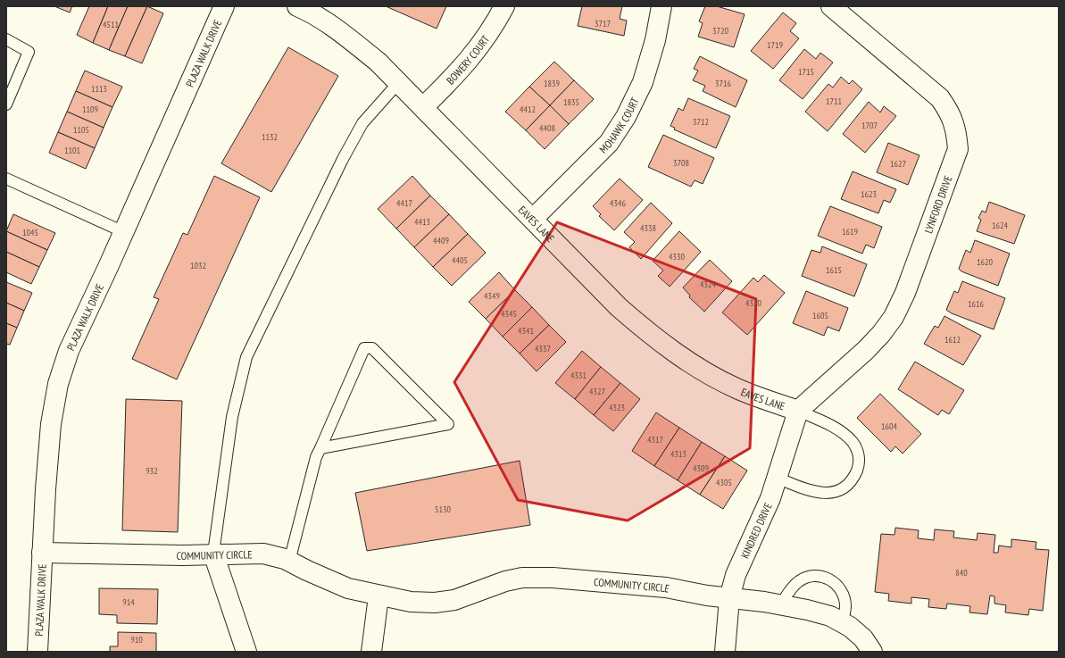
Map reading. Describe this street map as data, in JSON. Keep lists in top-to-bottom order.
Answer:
{
  "streets": {
    "street": [
      "PLAZA WALK DRIVE",
      "BOWERY COURT",
      "MOHAWK COURT",
      "LYNFORD DRIVE",
      "EAVES LANE",
      "KINDRED DRIVE",
      "COMMUNITY CIRCLE"
    ]
  },
  "crossings": [
    ["PLAZA WALK DRIVE", "COMMUNITY CIRCLE"],
    ["BOWERY COURT", "EAVES LANE"],
    ["MOHAWK COURT", "EAVES LANE"],
    ["LYNFORD DRIVE", "EAVES LANE"],
    ["LYNFORD DRIVE", "KINDRED DRIVE"],
    ["EAVES LANE", "KINDRED DRIVE"],
    ["KINDRED DRIVE", "COMMUNITY CIRCLE"]
  ],
  "house_numbers": [
    "3717",
    "4511",
    "3720",
    "1719",
    "1715",
    "1839",
    "3716",
    "1113",
    "1711",
    "1835",
    "1109",
    "4412",
    "3712",
    "1707",
    "4408",
    "1105",
    "1132",
    "1101",
    "3708",
    "1627",
    "1623",
    "4417",
    "4346",
    "4413",
    "1624",
    "4338",
    "1619",
    "1045",
    "4409",
    "4330",
    "4405",
    "1620",
    "1032",
    "1615",
    "4324",
    "4349",
    "4320",
    "1616",
    "4345",
    "1605",
    "4341",
    "1612",
    "4337",
    "4331",
    "4327",
    "4323",
    "1604",
    "4317",
    "4313",
    "4309",
    "932",
    "4305",
    "5130",
    "840",
    "914",
    "910"
  ]
}
